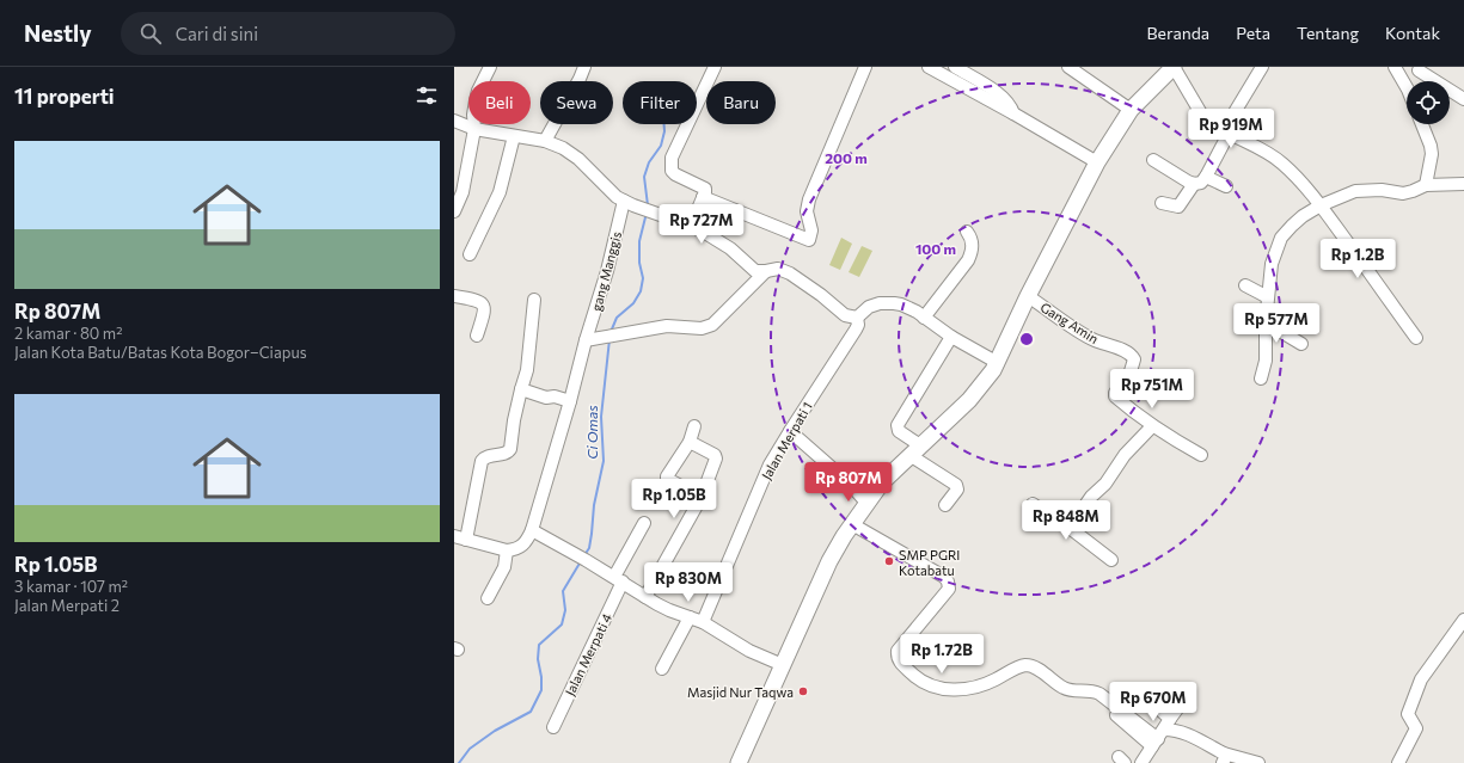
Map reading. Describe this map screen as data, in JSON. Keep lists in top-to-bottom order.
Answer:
{
  "streets": {
    "street": [
      "gang Manggis",
      "Gang Amin",
      "Jalan Merpati 1",
      "Jalan Merpati 4"
    ]
  },
  "water": ["Ci Omas"],
  "places": ["SMP PGRI Kotabatu", "Masjid Nur Taqwa"],
  "page": {
    "header": "Nestly",
    "search": "Cari di sini",
    "nav": [
      "Beranda",
      "Peta",
      "Tentang",
      "Kontak"
    ],
    "heading": "11 properti",
    "chip": [
      "Beli",
      "Sewa",
      "Filter",
      "Baru"
    ],
    "price": [
      "Rp 919M",
      "Rp 727M",
      "Rp 1.2B",
      "Rp 577M",
      "Rp 751M",
      "Rp 807M",
      "Rp 1.05B",
      "Rp 848M",
      "Rp 830M",
      "Rp 1.72B",
      "Rp 670M"
    ],
    "list": [
      {
        "name": "Rp 807M",
        "note": "2 kamar · 80 m² · Jalan Kota Batu/Batas Kota Bogor–Ciapus"
      },
      {
        "name": "Rp 1.05B",
        "note": "3 kamar · 107 m² · Jalan Merpati 2"
      }
    ]
  },
  "rings": ["200 m", "100 m"]
}
